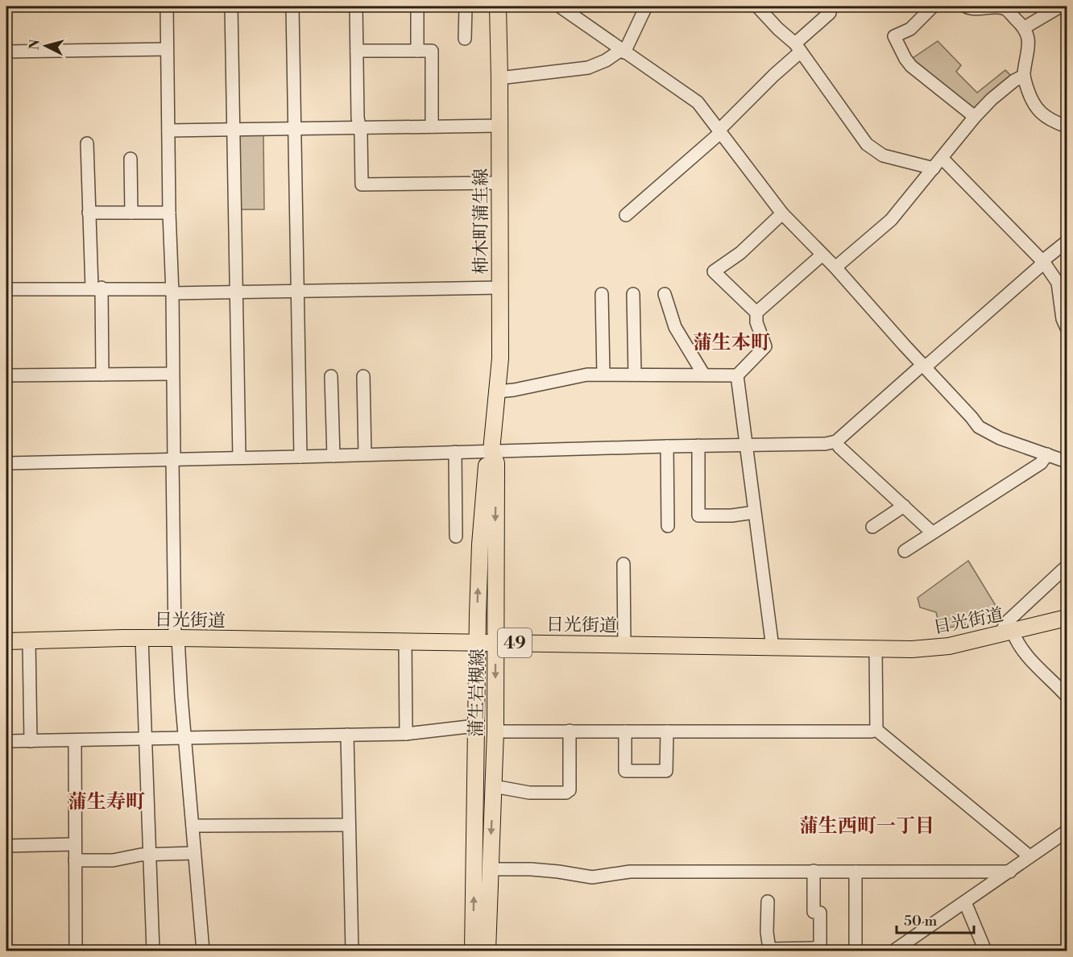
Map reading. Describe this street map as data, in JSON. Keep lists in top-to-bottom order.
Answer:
{
  "streets": {
    "main road": [
      "柿木町蒲生線",
      "日光街道",
      "49",
      "蒲生岩槻線"
    ]
  },
  "crossings": [
    ["柿木町蒲生線", "日光街道"],
    ["柿木町蒲生線", "蒲生岩槻線"],
    ["日光街道", "蒲生岩槻線"]
  ],
  "districts": ["蒲生本町", "蒲生寿町", "蒲生西町一丁目"],
  "scale_bar": "50 m",
  "north": "left"
}
